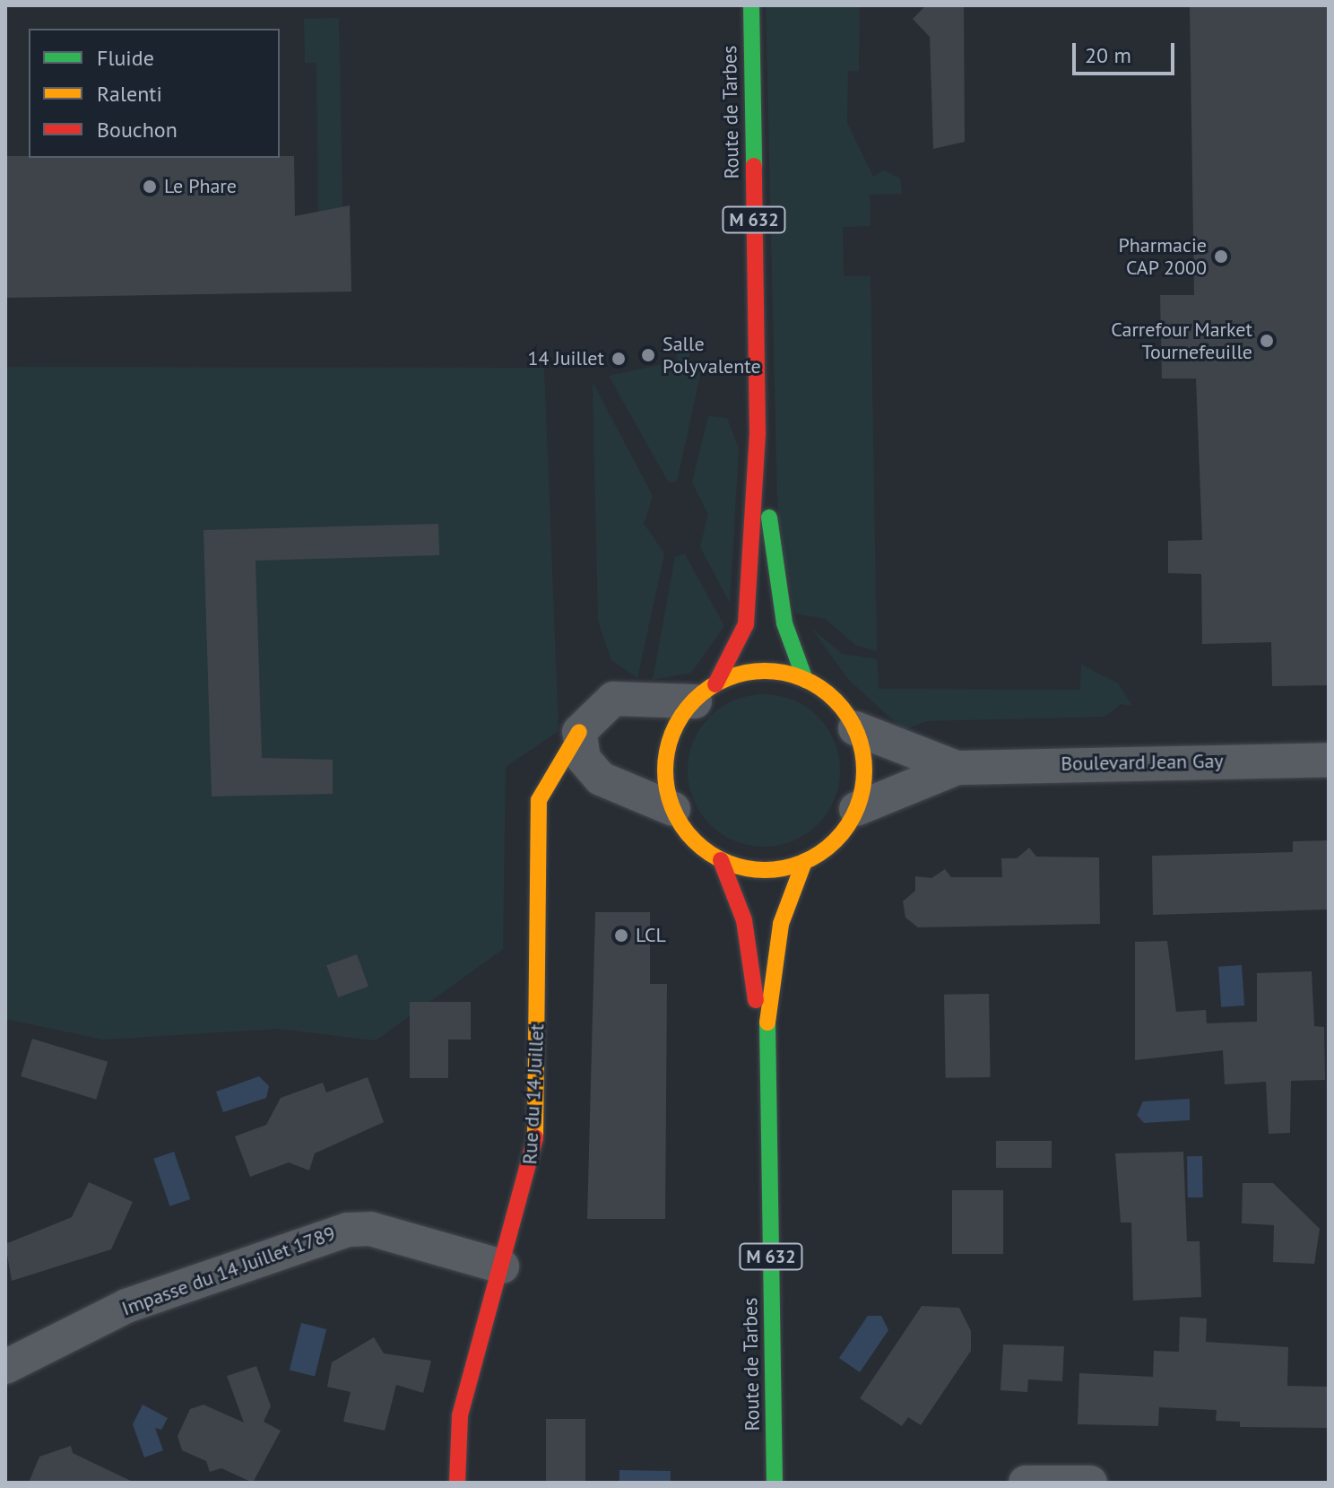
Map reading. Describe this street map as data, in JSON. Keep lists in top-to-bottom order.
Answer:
{
  "streets": {
    "main road": ["Route de Tarbes", "M 632", "Rue du 14 Juillet"],
    "street": ["Boulevard Jean Gay", "Impasse du 14 Juillet 1789"]
  },
  "crossings": [
    ["Route de Tarbes", "Boulevard Jean Gay"],
    ["Route de Tarbes", "Rue du 14 Juillet"],
    ["Boulevard Jean Gay", "Rue du 14 Juillet"],
    ["Rue du 14 Juillet", "Impasse du 14 Juillet 1789"]
  ],
  "places": [
    "Le Phare",
    "Pharmacie CAP 2000",
    "Carrefour Market Tournefeuille",
    "Salle Polyvalente",
    "14 Juillet",
    "LCL"
  ],
  "legend": ["Fluide", "Ralenti", "Bouchon"],
  "scale_bar": "20 m"
}
